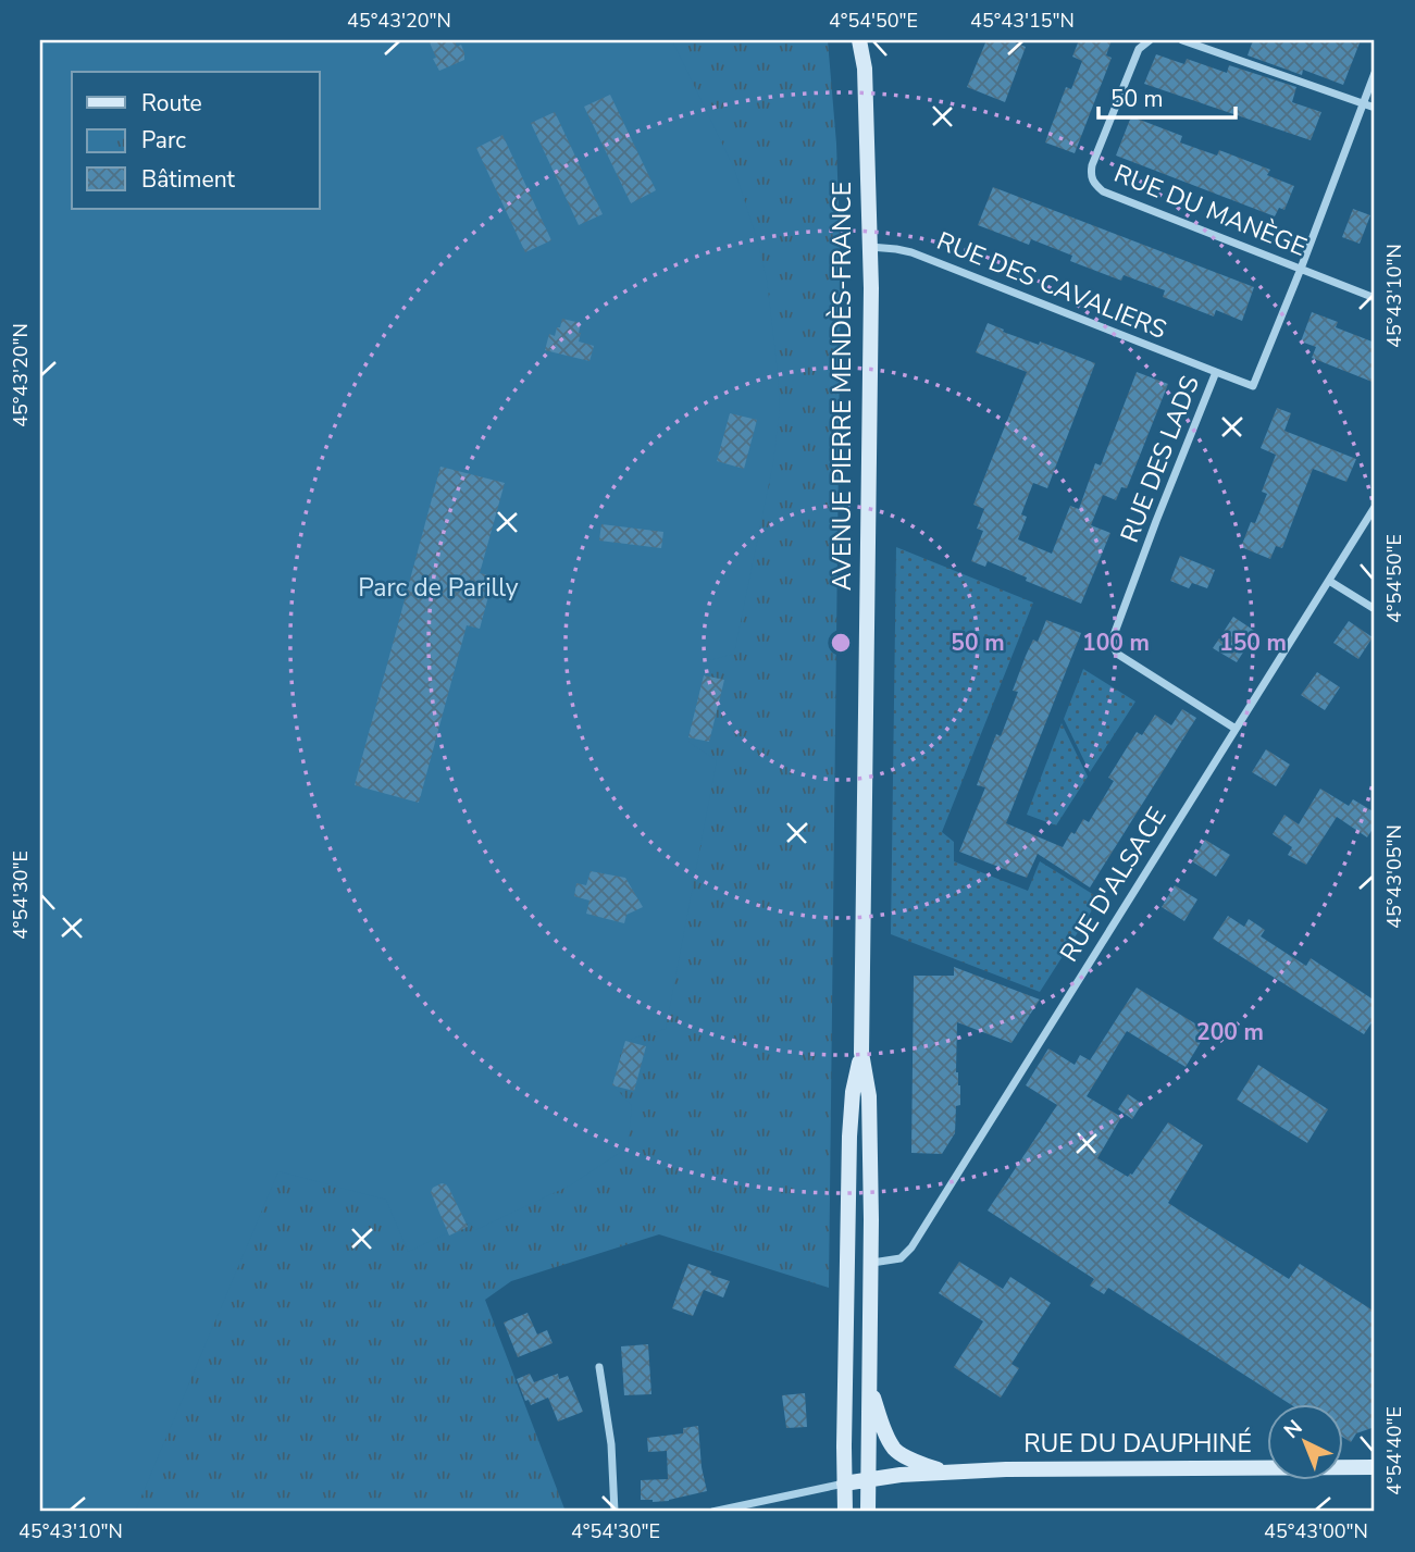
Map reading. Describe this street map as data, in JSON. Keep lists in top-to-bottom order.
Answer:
{
  "streets": {
    "main road": ["AVENUE PIERRE MENDÈS-FRANCE", "RUE DU DAUPHINÉ"],
    "street": [
      "RUE DU MANÈGE",
      "RUE DES CAVALIERS",
      "RUE DES LADS",
      "RUE D'ALSACE"
    ]
  },
  "crossings": [
    ["RUE DU MANÈGE", "RUE DES LADS"],
    ["RUE DES CAVALIERS", "AVENUE PIERRE MENDÈS-FRANCE"],
    ["RUE DES CAVALIERS", "RUE DES LADS"],
    ["RUE DES LADS", "RUE D'ALSACE"]
  ],
  "parks": ["Parc de Parilly"],
  "legend": ["Route", "Parc", "Bâtiment"],
  "scale_bar": "50 m",
  "north": "top left",
  "coordinates": [
    "45°43'20\"N",
    "4°54'50\"E",
    "45°43'15\"N",
    "45°43'10\"N",
    "45°43'05\"N",
    "4°54'30\"E",
    "4°54'40\"E",
    "45°43'00\"N"
  ],
  "rings": [
    "50 m",
    "100 m",
    "150 m",
    "200 m"
  ]
}
